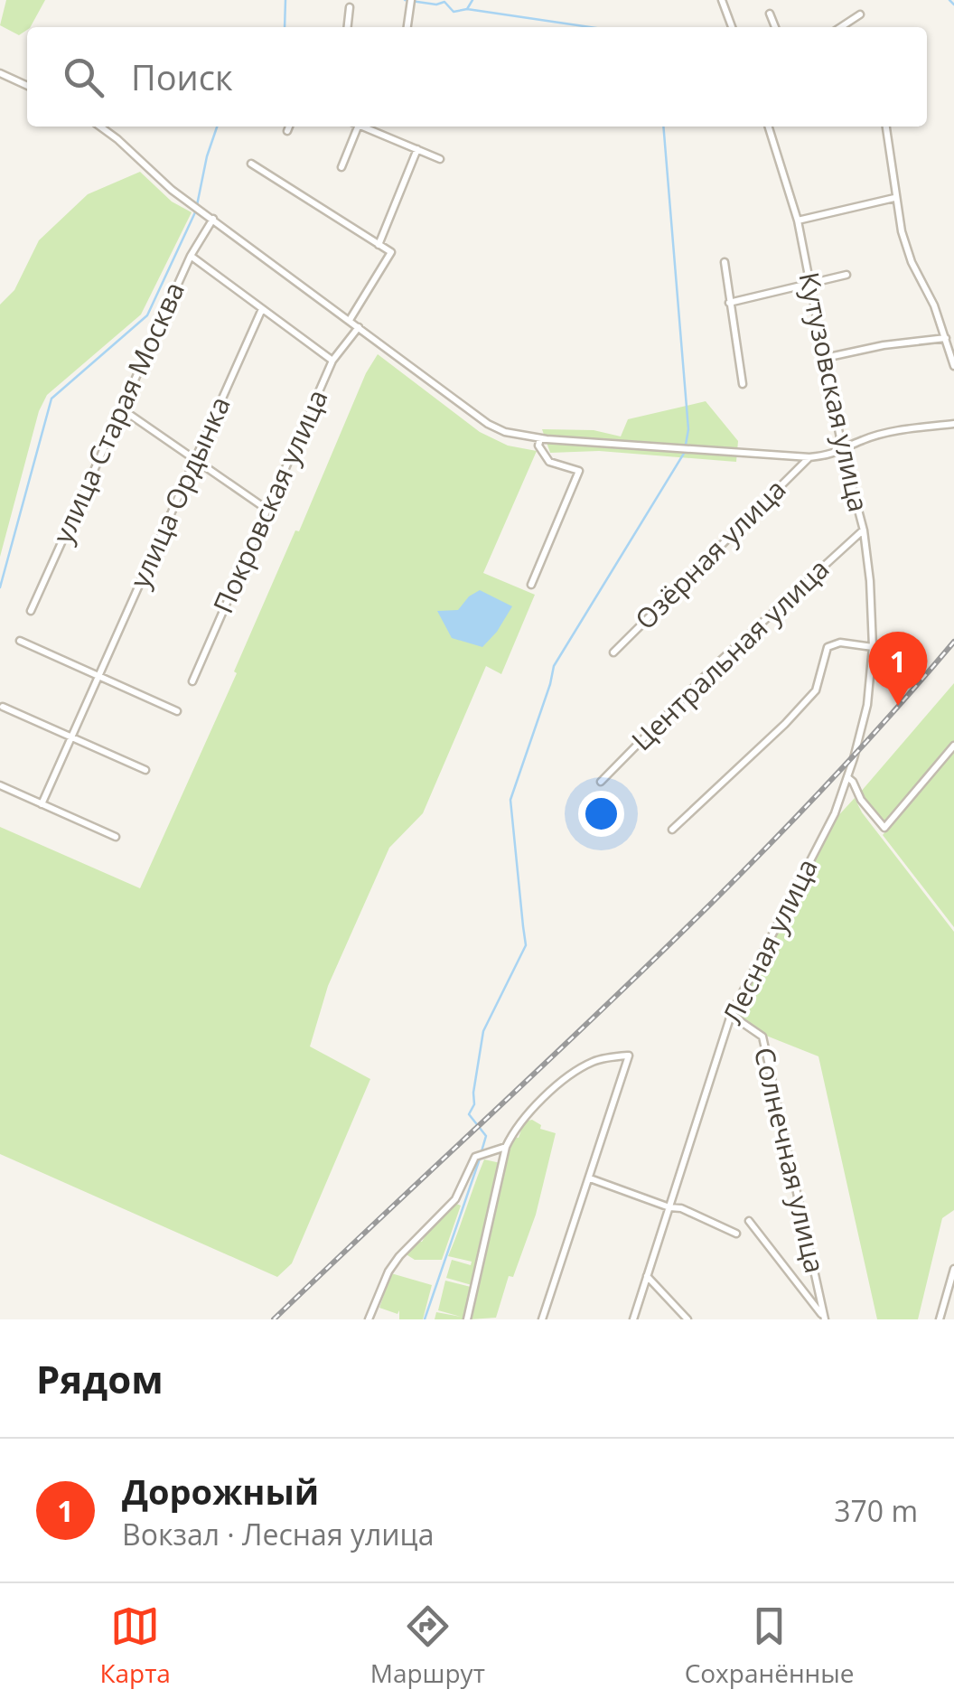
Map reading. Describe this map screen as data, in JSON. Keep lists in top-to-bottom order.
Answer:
{
  "streets": {
    "street": [
      "Кутузовская улица",
      "улица Старая Москва",
      "улица Ордынка",
      "Покровская улица",
      "Озёрная улица",
      "Центральная улица",
      "Лесная улица",
      "Солнечная улица"
    ]
  },
  "crossings": [
    ["Кутузовская улица", "Центральная улица"],
    ["Кутузовская улица", "Лесная улица"],
    ["Лесная улица", "Солнечная улица"]
  ],
  "page": {
    "search": "Поиск",
    "pins": "1",
    "heading": "Рядом",
    "list": [
      {
        "mark": "1",
        "name": "Дорожный",
        "note": "Вокзал · Лесная улица",
        "value": "370 m"
      }
    ],
    "nav": ["Карта", "Маршрут", "Сохранённые"]
  }
}
